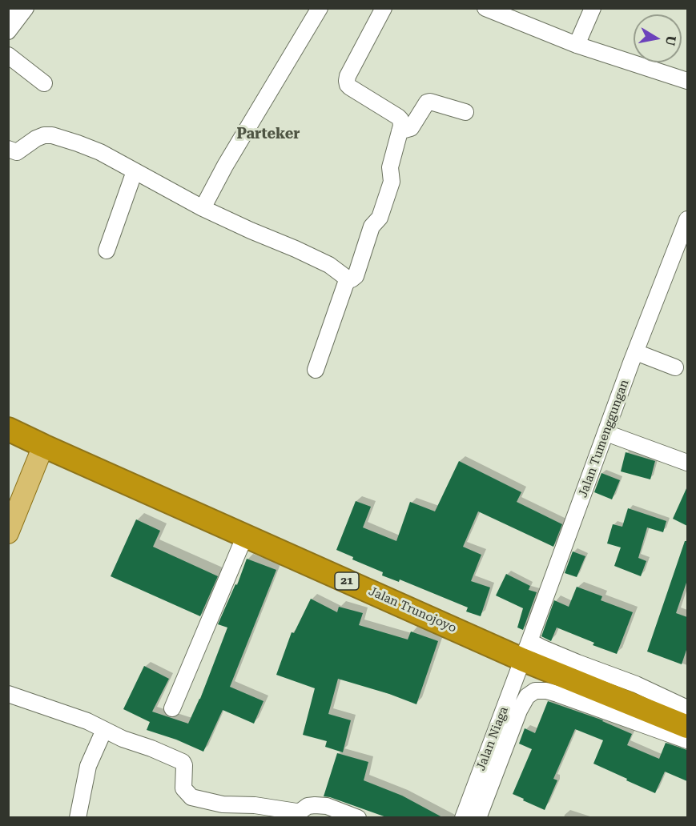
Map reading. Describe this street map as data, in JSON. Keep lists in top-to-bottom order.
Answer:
{
  "streets": {
    "highway": ["21", "Jalan Trunojoyo"],
    "street": ["Jalan Tumenggungan", "Jalan Niaga"]
  },
  "crossings": [
    ["Jalan Tumenggungan", "Jalan Trunojoyo"],
    ["Jalan Tumenggungan", "Jalan Niaga"],
    ["Jalan Trunojoyo", "Jalan Niaga"]
  ],
  "districts": ["Parteker"],
  "north": "right"
}
